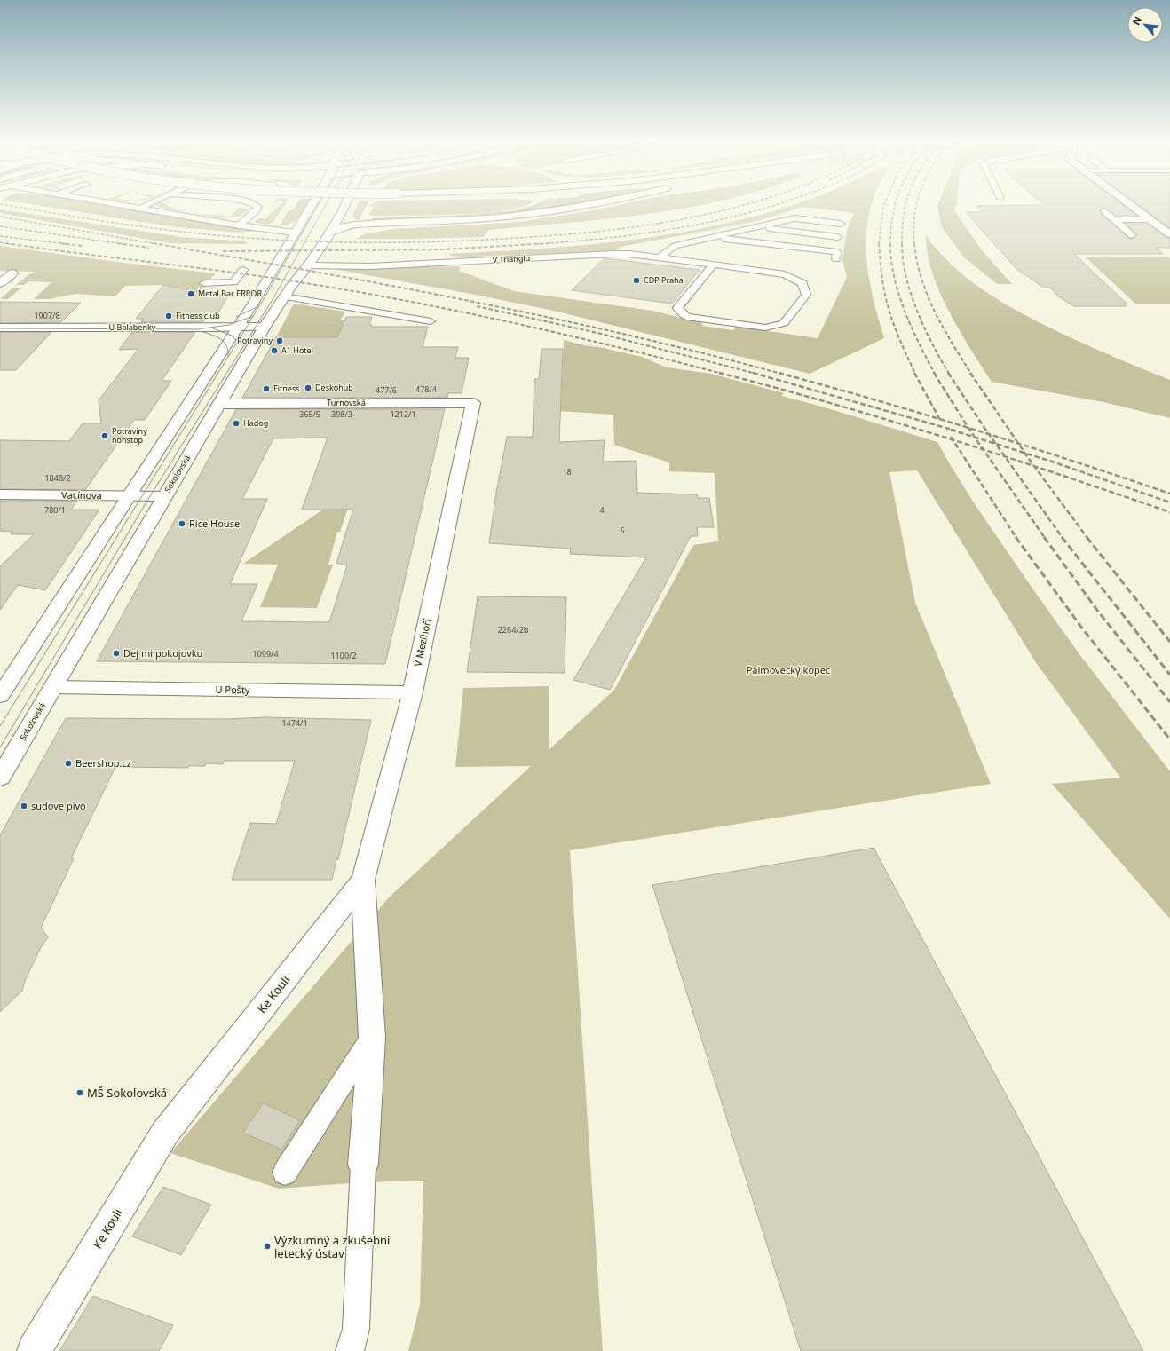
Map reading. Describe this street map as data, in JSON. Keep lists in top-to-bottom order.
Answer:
{
  "streets": {
    "main road": [
      "U Balabenky",
      "Turnovská",
      "Sokolovská",
      "Vacínova",
      "V Mezihoří",
      "U Pošty",
      "Ke Kouli"
    ],
    "lane": ["V Trianglu"]
  },
  "crossings": [
    ["V Trianglu", "Sokolovská"],
    ["U Balabenky", "Sokolovská"],
    ["Turnovská", "Sokolovská"],
    ["Turnovská", "V Mezihoří"],
    ["Sokolovská", "Vacínova"],
    ["Sokolovská", "U Pošty"],
    ["V Mezihoří", "U Pošty"],
    ["V Mezihoří", "Ke Kouli"]
  ],
  "parks": ["Palmovecký kopec"],
  "places": [
    "CDP Praha",
    "Metal Bar ERROR",
    "Fitness club",
    "Potraviny",
    "A1 Hotel",
    "Deskohub",
    "Fitness",
    "Hadog",
    "Potraviny nonstop",
    "Rice House",
    "Dej mi pokojovku",
    "Beershop.cz",
    "sudove pivo",
    "MŠ Sokolovská",
    "Výzkumný a zkušební letecký ústav"
  ],
  "house_numbers": [
    "1907/8",
    "478/4",
    "477/6",
    "365/5",
    "398/3",
    "1212/1",
    "8",
    "1848/2",
    "780/1",
    "4",
    "6",
    "2264/2b",
    "1099/4",
    "1100/2",
    "1474/1"
  ],
  "north": "top left"
}
